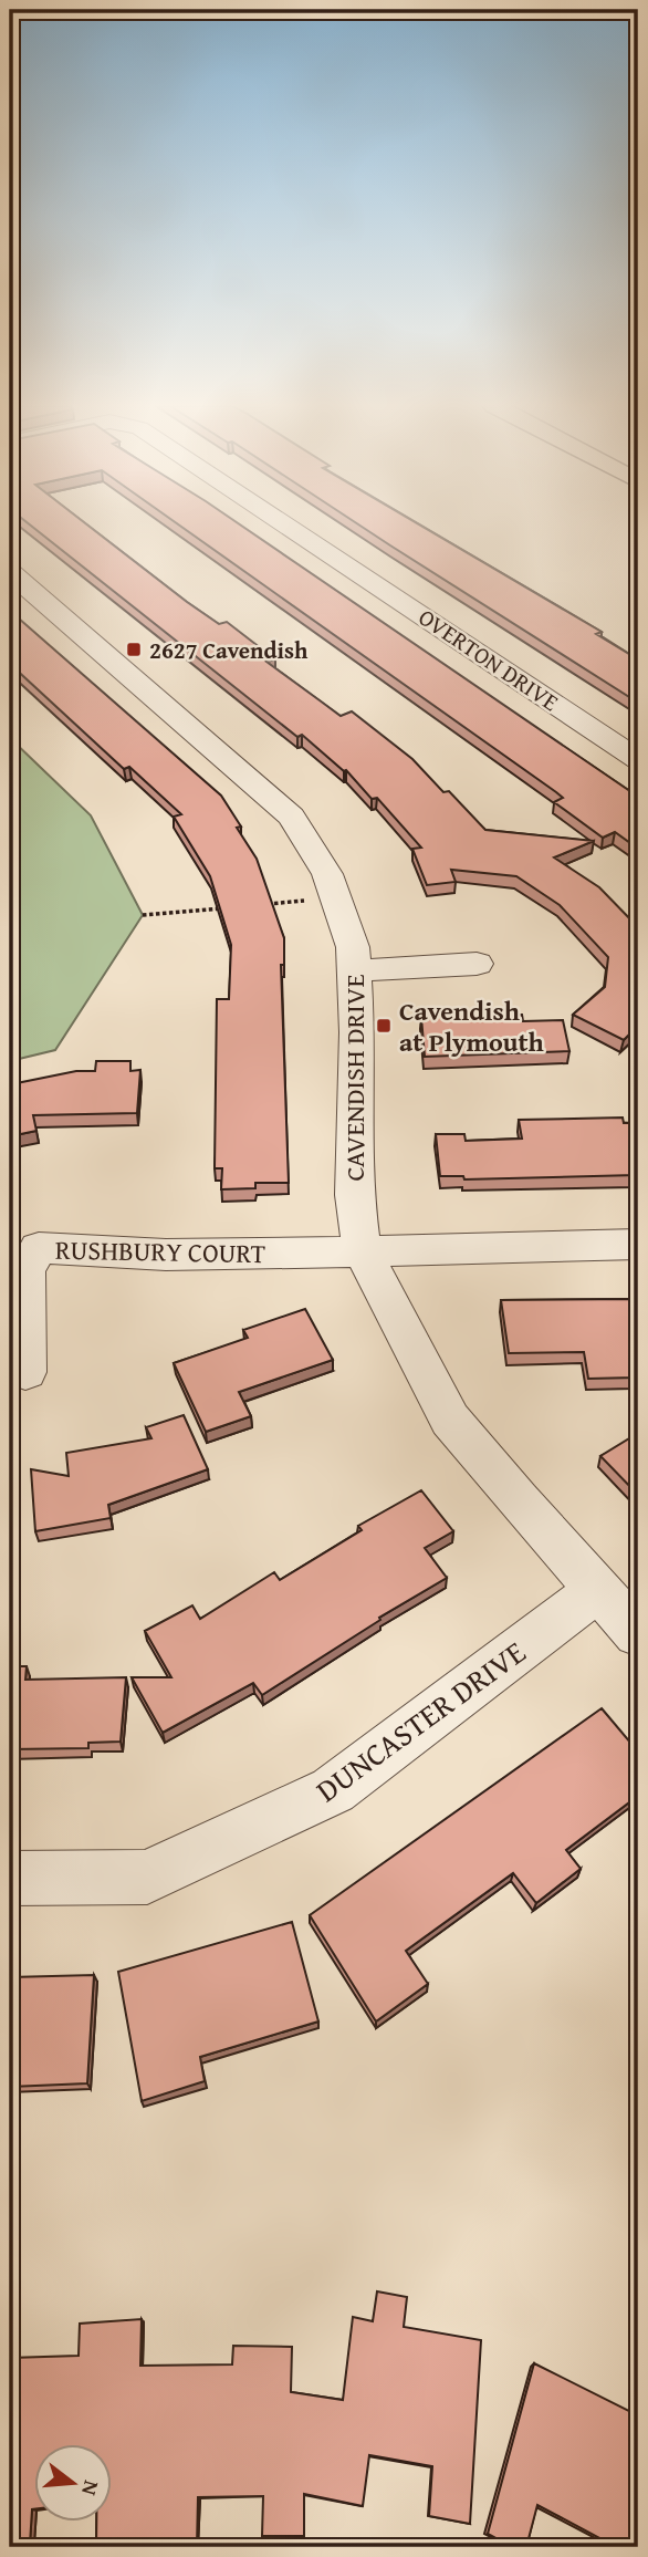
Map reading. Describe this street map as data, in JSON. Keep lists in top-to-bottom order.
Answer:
{
  "streets": {
    "street": [
      "OVERTON DRIVE",
      "CAVENDISH DRIVE",
      "RUSHBURY COURT",
      "DUNCASTER DRIVE"
    ]
  },
  "crossings": [
    ["CAVENDISH DRIVE", "RUSHBURY COURT"],
    ["CAVENDISH DRIVE", "DUNCASTER DRIVE"]
  ],
  "places": {
    "transit": ["2627 Cavendish", "Cavendish at Plymouth"]
  },
  "north": "right"
}
